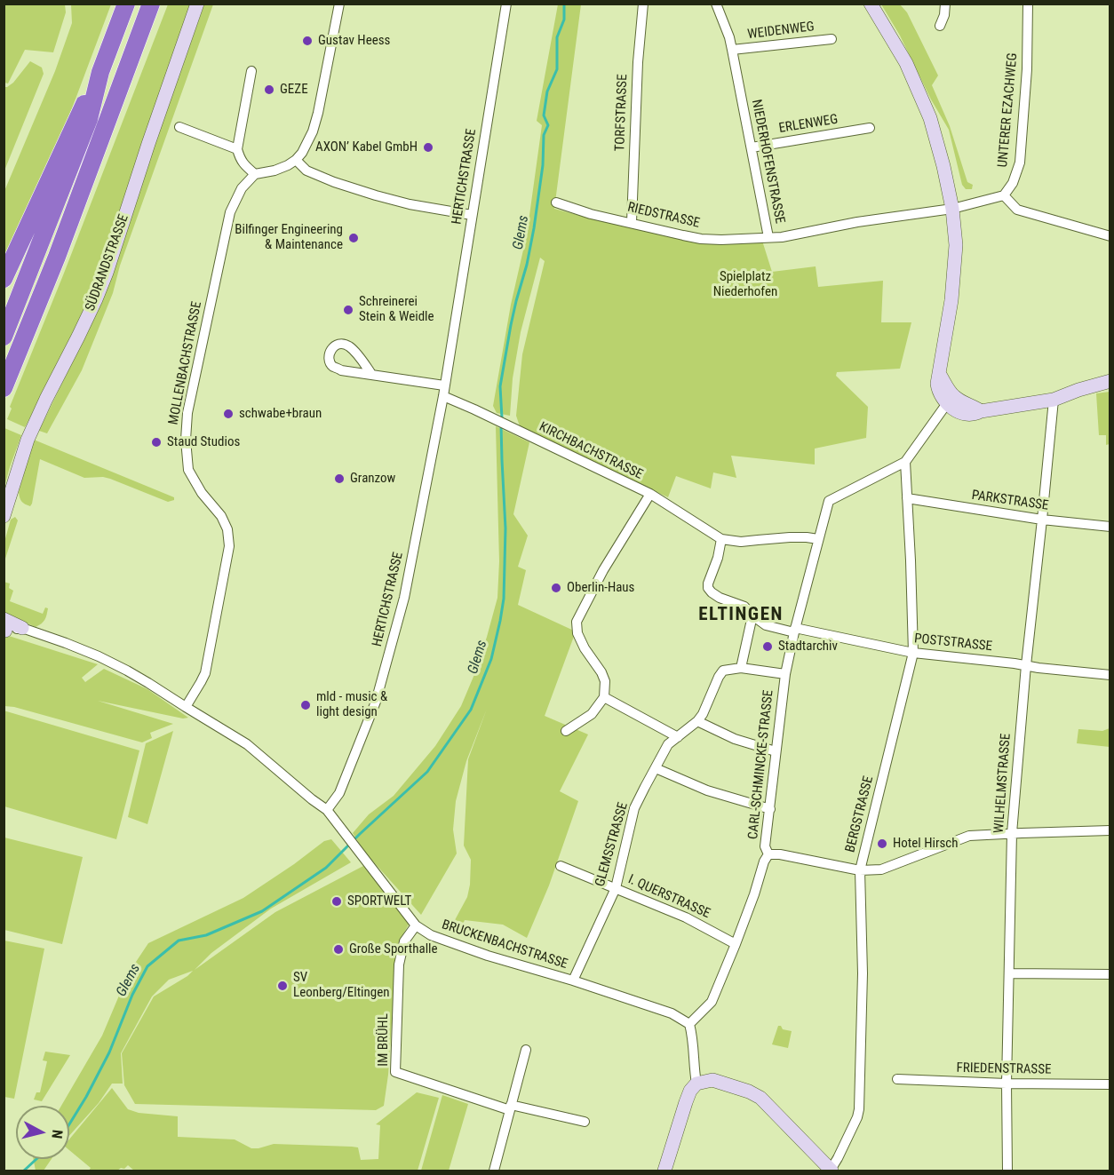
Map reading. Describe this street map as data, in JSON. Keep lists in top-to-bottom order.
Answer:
{
  "streets": {
    "street": [
      "WEIDENWEG",
      "UNTERER EZACHWEG",
      "TORFSTRASSE",
      "ERLENWEG",
      "NIEDERHOFENSTRASSE",
      "HERTICHSTRASSE",
      "RIEDSTRASSE",
      "SÜDRANDSTRASSE",
      "MOLLENBACHSTRASSE",
      "KIRCHBACHSTRASSE",
      "PARKSTRASSE",
      "POSTSTRASSE",
      "CARL-SCHMINCKE-STRASSE",
      "WILHELMSTRASSE",
      "BERGSTRASSE",
      "GLEMSSTRASSE",
      "I. QUERSTRASSE",
      "BRUCKENBACHSTRASSE",
      "IM BRÜHL",
      "FRIEDENSTRASSE"
    ]
  },
  "crossings": [
    ["WEIDENWEG", "NIEDERHOFENSTRASSE"],
    ["TORFSTRASSE", "RIEDSTRASSE"],
    ["ERLENWEG", "NIEDERHOFENSTRASSE"],
    ["NIEDERHOFENSTRASSE", "RIEDSTRASSE"],
    ["HERTICHSTRASSE", "KIRCHBACHSTRASSE"],
    ["HERTICHSTRASSE", "BRUCKENBACHSTRASSE"],
    ["MOLLENBACHSTRASSE", "BRUCKENBACHSTRASSE"],
    ["KIRCHBACHSTRASSE", "POSTSTRASSE"],
    ["KIRCHBACHSTRASSE", "CARL-SCHMINCKE-STRASSE"],
    ["PARKSTRASSE", "WILHELMSTRASSE"],
    ["PARKSTRASSE", "BERGSTRASSE"],
    ["POSTSTRASSE", "CARL-SCHMINCKE-STRASSE"],
    ["POSTSTRASSE", "WILHELMSTRASSE"],
    ["POSTSTRASSE", "BERGSTRASSE"],
    ["CARL-SCHMINCKE-STRASSE", "BERGSTRASSE"],
    ["CARL-SCHMINCKE-STRASSE", "GLEMSSTRASSE"],
    ["CARL-SCHMINCKE-STRASSE", "I. QUERSTRASSE"],
    ["CARL-SCHMINCKE-STRASSE", "BRUCKENBACHSTRASSE"],
    ["WILHELMSTRASSE", "FRIEDENSTRASSE"],
    ["GLEMSSTRASSE", "I. QUERSTRASSE"],
    ["GLEMSSTRASSE", "BRUCKENBACHSTRASSE"],
    ["BRUCKENBACHSTRASSE", "IM BRÜHL"]
  ],
  "districts": ["ELTINGEN"],
  "water": ["Glems"],
  "parks": ["Spielplatz Niederhofen"],
  "places": [
    "Gustav Heess",
    "GEZE",
    "AXON’ Kabel GmbH",
    "Bilfinger Engineering & Maintenance",
    "Schreinerei Stein & Weidle",
    "schwabe+braun",
    "Staud Studios",
    "Granzow",
    "Oberlin-Haus",
    "Stadtarchiv",
    "mld - music & light design",
    "Hotel Hirsch",
    "SPORTWELT",
    "Große Sporthalle",
    "SV Leonberg/Eltingen"
  ],
  "north": "right"
}
